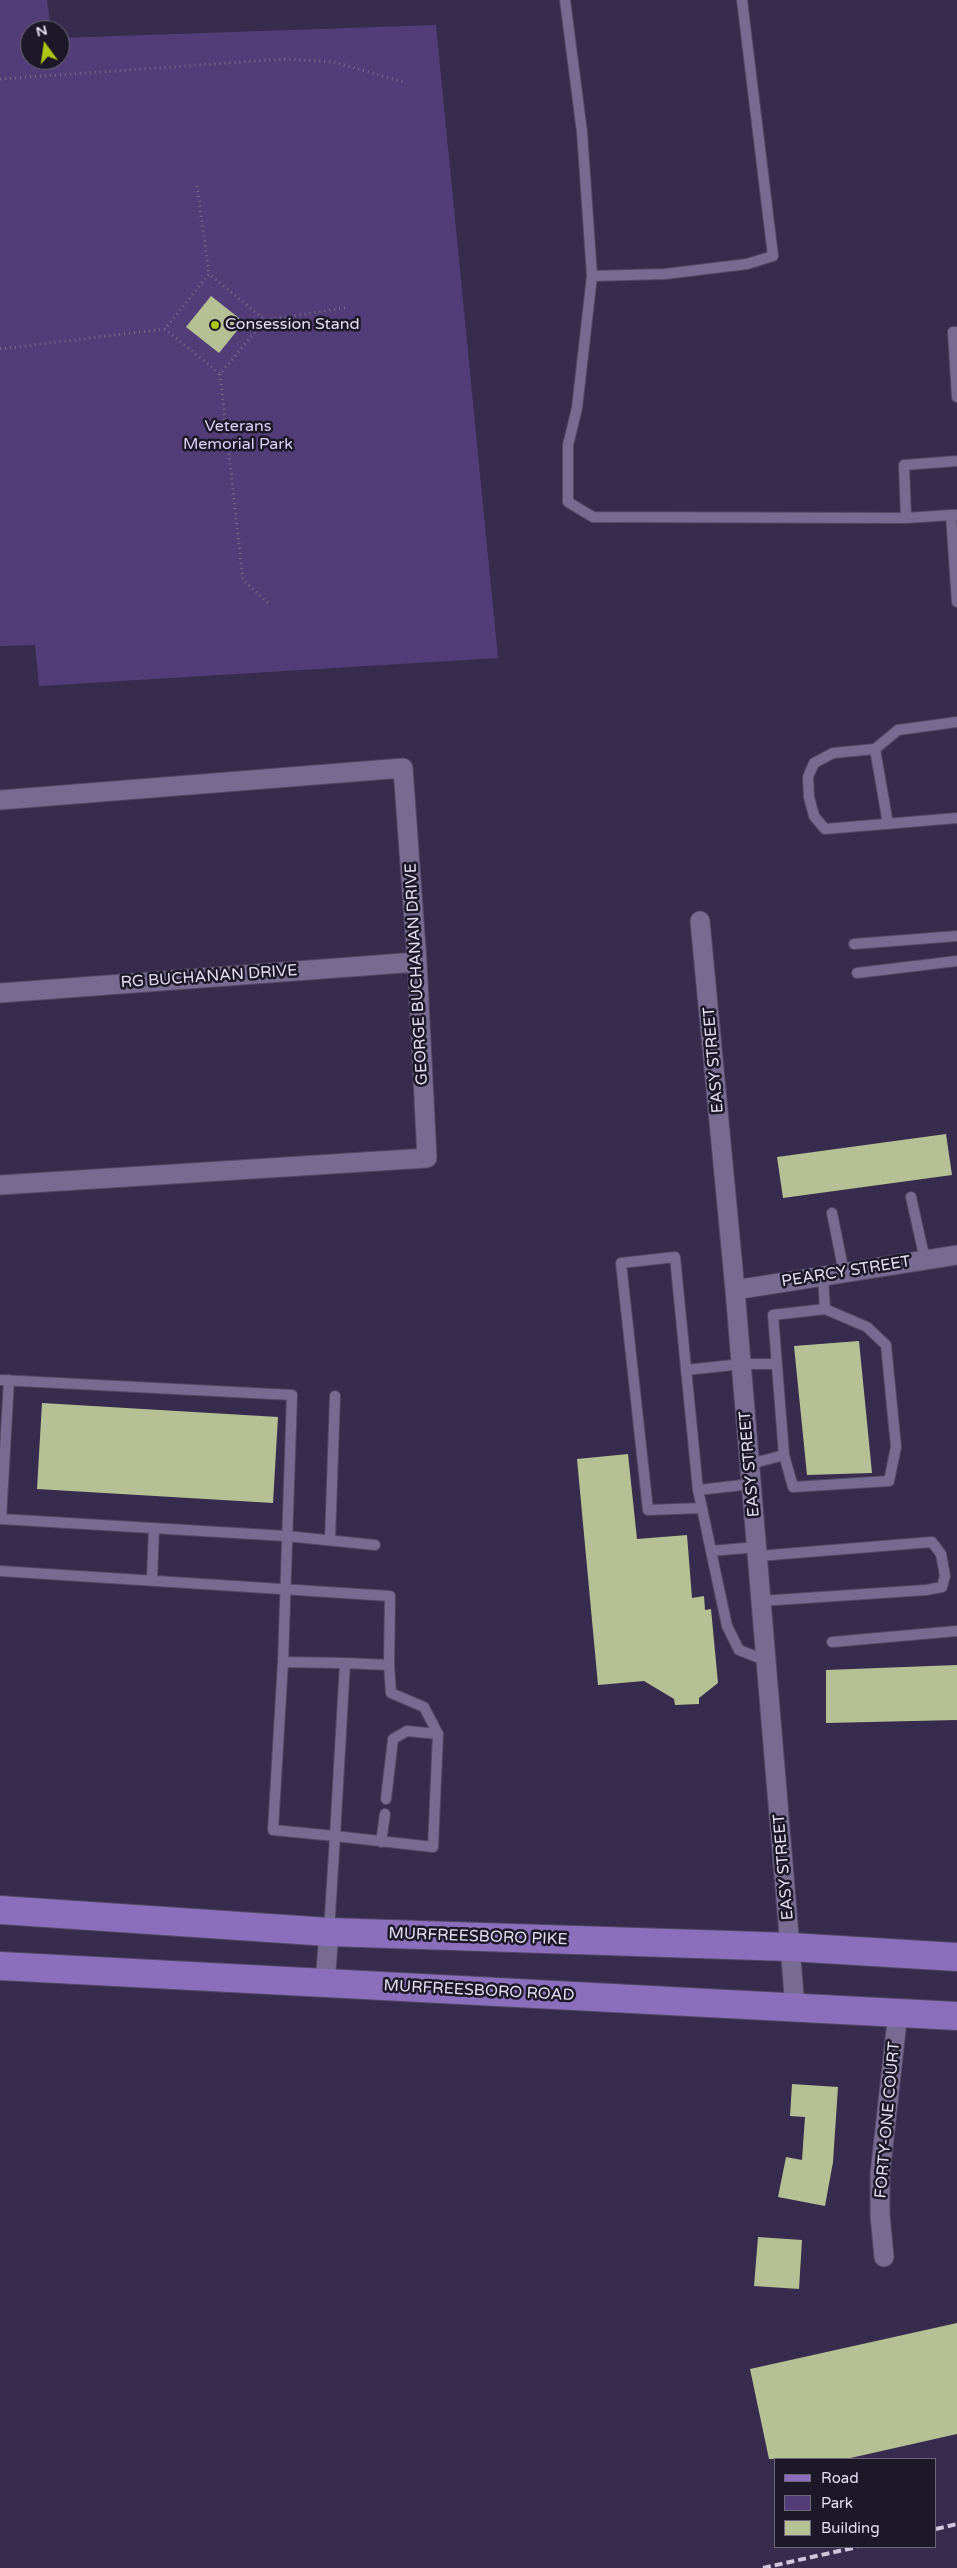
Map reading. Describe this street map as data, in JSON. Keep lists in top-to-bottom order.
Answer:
{
  "streets": {
    "main road": ["MURFREESBORO PIKE", "MURFREESBORO ROAD"],
    "street": [
      "GEORGE BUCHANAN DRIVE",
      "RG BUCHANAN DRIVE",
      "EASY STREET",
      "PEARCY STREET",
      "FORTY-ONE COURT"
    ]
  },
  "crossings": [
    ["GEORGE BUCHANAN DRIVE", "RG BUCHANAN DRIVE"],
    ["EASY STREET", "PEARCY STREET"],
    ["EASY STREET", "MURFREESBORO PIKE"],
    ["EASY STREET", "MURFREESBORO ROAD"],
    ["MURFREESBORO ROAD", "FORTY-ONE COURT"]
  ],
  "parks": ["Veterans Memorial Park"],
  "places": ["Consession Stand"],
  "legend": ["Road", "Park", "Building"],
  "north": "top"
}
